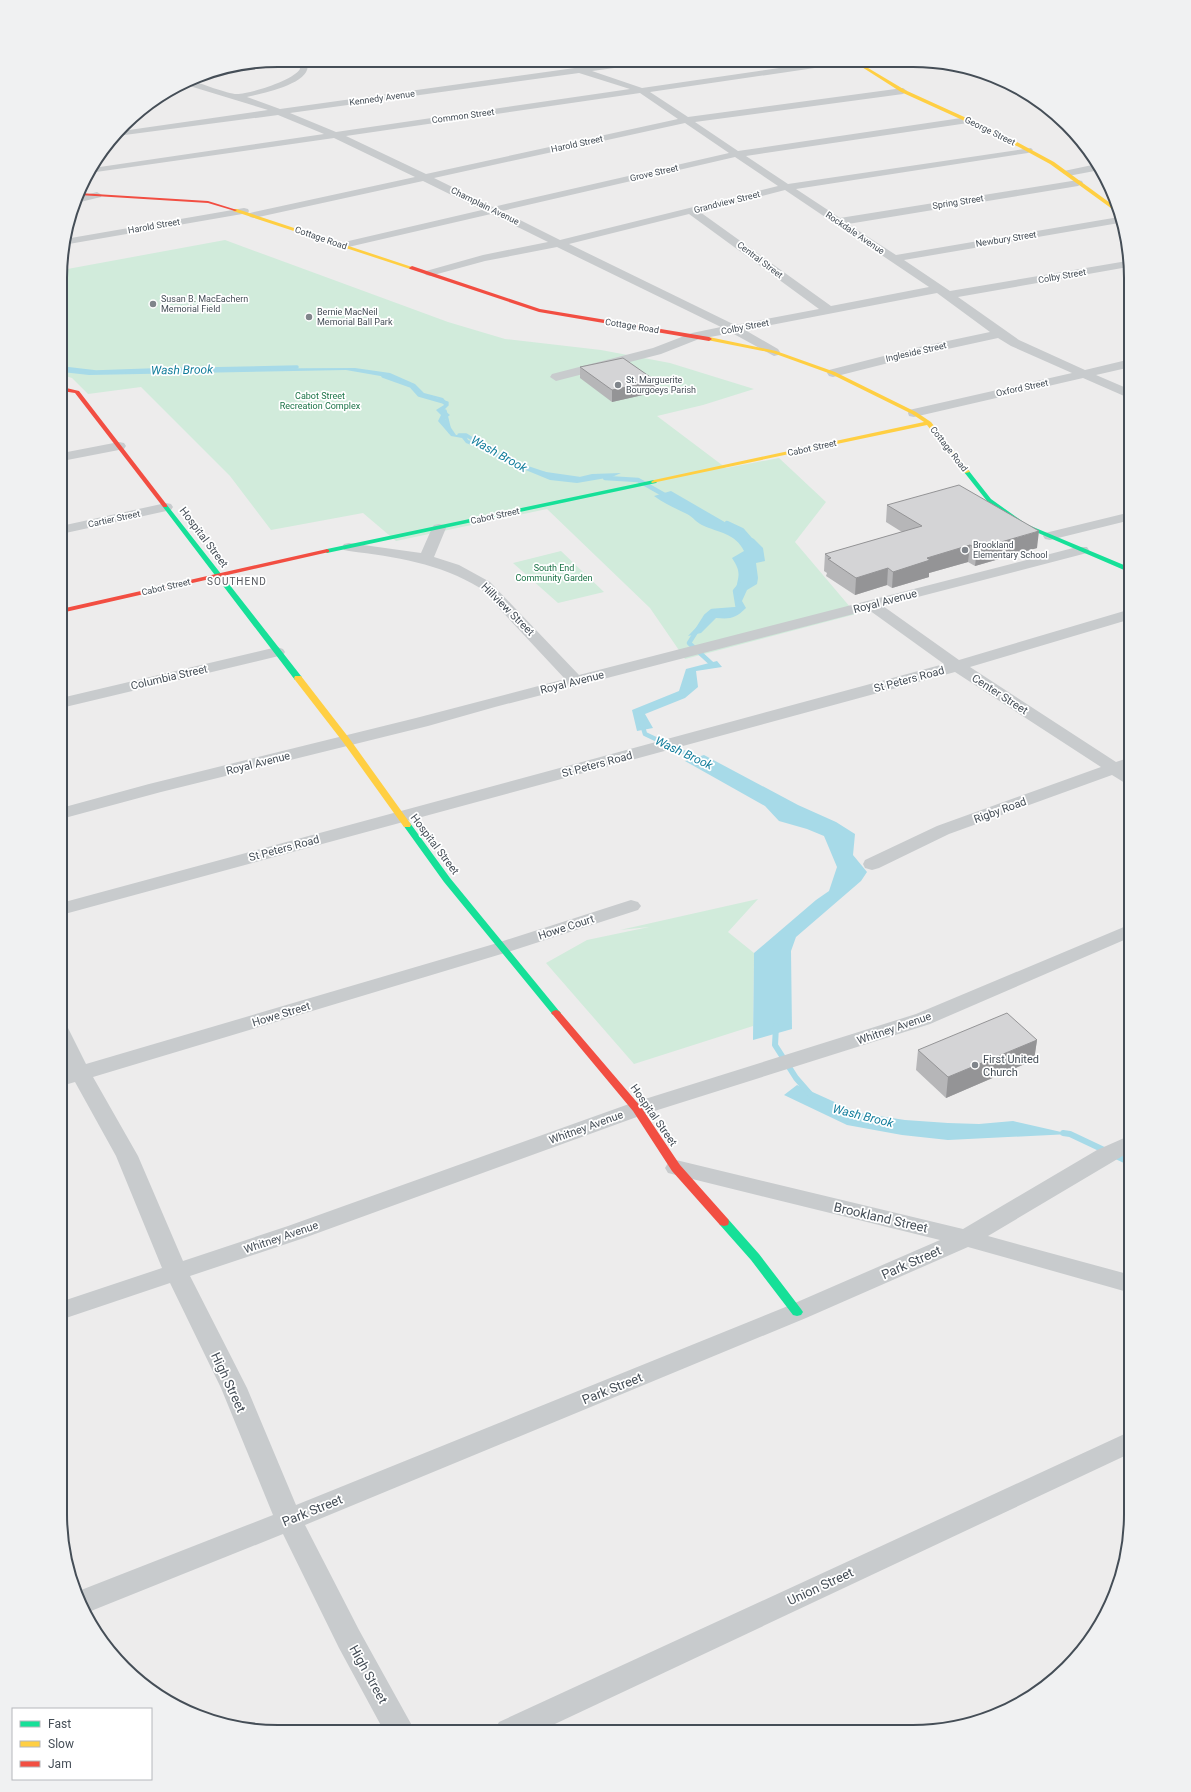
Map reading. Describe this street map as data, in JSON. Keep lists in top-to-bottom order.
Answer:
{
  "streets": {
    "main road": [
      "George Street",
      "Cottage Road",
      "Cabot Street",
      "Hospital Street"
    ],
    "street": [
      "Kennedy Avenue",
      "Common Street",
      "Harold Street",
      "Grove Street",
      "Grandview Street",
      "Spring Street",
      "Champlain Avenue",
      "Rockdale Avenue",
      "Newbury Street",
      "Central Street",
      "Colby Street",
      "Ingleside Street",
      "Oxford Street",
      "Cartier Street",
      "Royal Avenue",
      "Hillview Street",
      "Columbia Street",
      "St Peters Road",
      "Center Street",
      "Rigby Road",
      "Howe Court",
      "Howe Street",
      "Whitney Avenue",
      "Brookland Street",
      "Park Street",
      "High Street",
      "Union Street"
    ]
  },
  "crossings": [
    ["Kennedy Avenue", "Champlain Avenue"],
    ["Kennedy Avenue", "Rockdale Avenue"],
    ["Common Street", "Champlain Avenue"],
    ["Common Street", "Rockdale Avenue"],
    ["George Street", "Harold Street"],
    ["George Street", "Grove Street"],
    ["George Street", "Grandview Street"],
    ["George Street", "Spring Street"],
    ["Harold Street", "Champlain Avenue"],
    ["Harold Street", "Rockdale Avenue"],
    ["Harold Street", "Cottage Road"],
    ["Grove Street", "Champlain Avenue"],
    ["Grove Street", "Rockdale Avenue"],
    ["Grove Street", "Cottage Road"],
    ["Grandview Street", "Champlain Avenue"],
    ["Grandview Street", "Rockdale Avenue"],
    ["Grandview Street", "Cottage Road"],
    ["Grandview Street", "Central Street"],
    ["Spring Street", "Rockdale Avenue"],
    ["Champlain Avenue", "Cottage Road"],
    ["Champlain Avenue", "Colby Street"],
    ["Rockdale Avenue", "Newbury Street"],
    ["Rockdale Avenue", "Colby Street"],
    ["Rockdale Avenue", "Ingleside Street"],
    ["Rockdale Avenue", "Oxford Street"],
    ["Cottage Road", "Colby Street"],
    ["Cottage Road", "Ingleside Street"],
    ["Cottage Road", "Oxford Street"],
    ["Cottage Road", "Cabot Street"],
    ["Cottage Road", "Royal Avenue"],
    ["Central Street", "Colby Street"],
    ["Cabot Street", "Hospital Street"],
    ["Cabot Street", "Hillview Street"],
    ["Cartier Street", "Hospital Street"],
    ["Hospital Street", "Royal Avenue"],
    ["Hospital Street", "Columbia Street"],
    ["Hospital Street", "St Peters Road"],
    ["Hospital Street", "Howe Court"],
    ["Hospital Street", "Howe Street"],
    ["Hospital Street", "Whitney Avenue"],
    ["Hospital Street", "Brookland Street"],
    ["Hospital Street", "Park Street"],
    ["Royal Avenue", "Hillview Street"],
    ["Royal Avenue", "Center Street"],
    ["St Peters Road", "Center Street"],
    ["Center Street", "Rigby Road"],
    ["Howe Court", "Howe Street"],
    ["Howe Street", "High Street"],
    ["Whitney Avenue", "High Street"],
    ["Brookland Street", "Park Street"],
    ["Park Street", "High Street"]
  ],
  "districts": ["SOUTHEND"],
  "water": ["Wash Brook"],
  "parks": ["Cabot Street Recreation Complex", "South End Community Garden"],
  "places": [
    "Susan B. MacEachern Memorial Field",
    "Bernie MacNeil Memorial Ball Park",
    "St. Marguerite Bourgoeys Parish",
    "Brookland Elementary School",
    "First United Church"
  ],
  "legend": ["Fast", "Slow", "Jam"]
}
